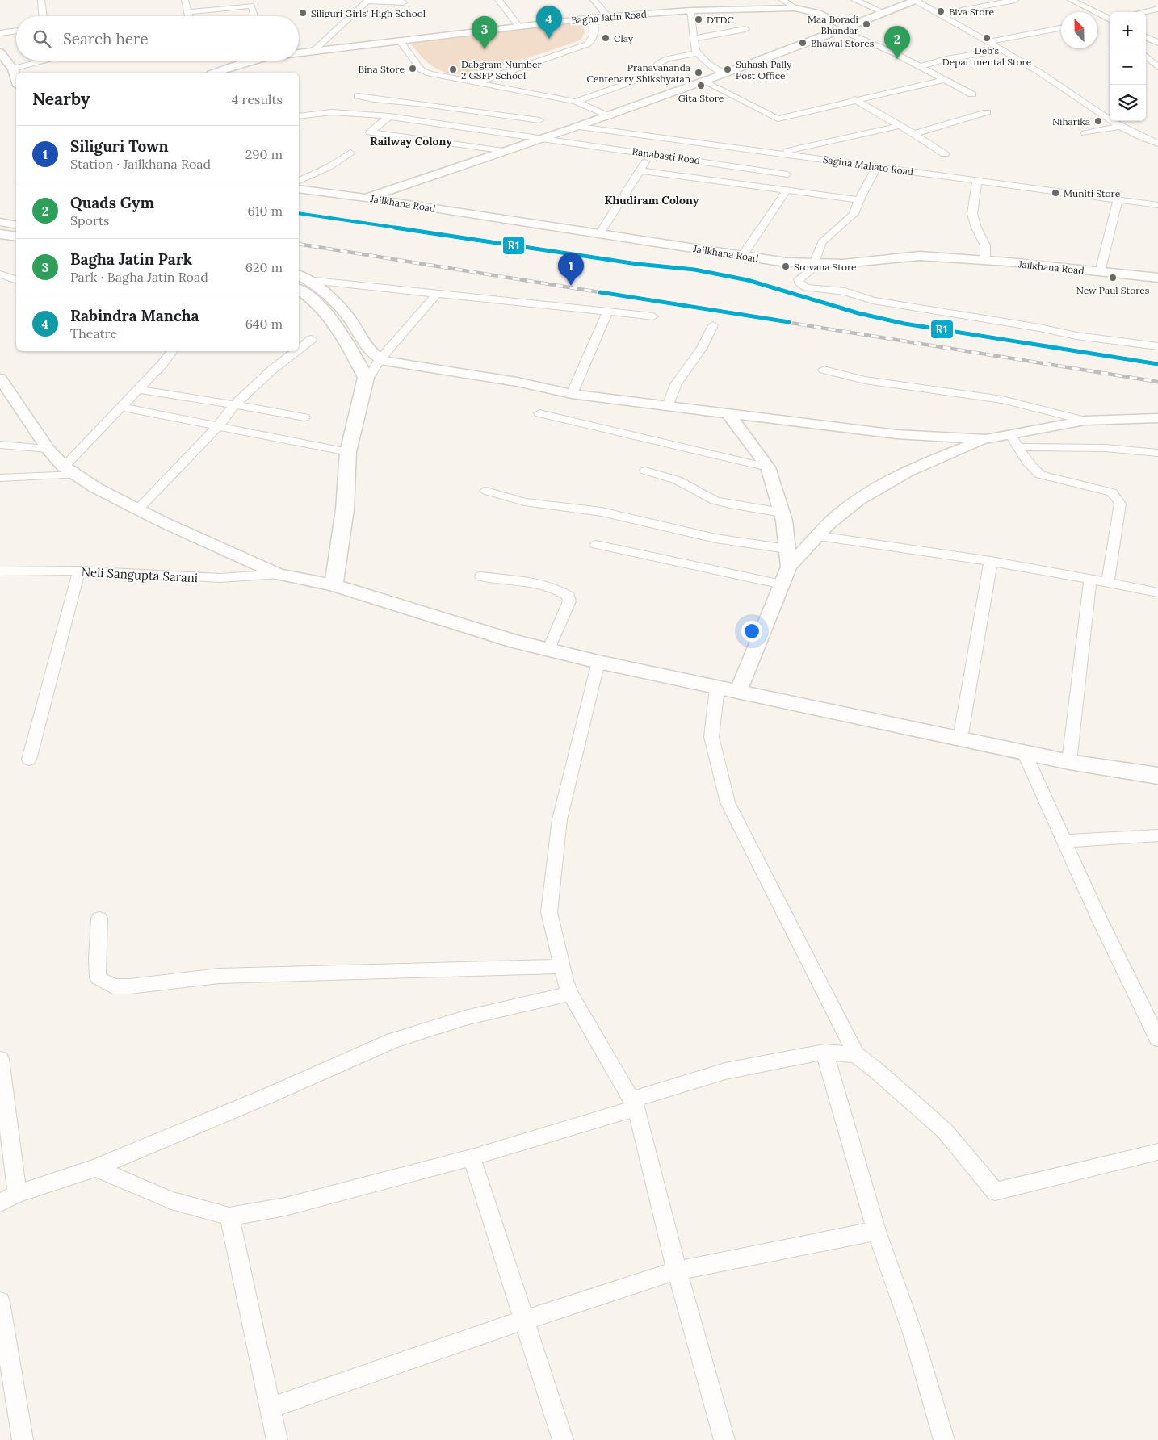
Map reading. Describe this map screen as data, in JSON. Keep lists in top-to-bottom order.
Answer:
{
  "streets": {
    "street": [
      "Bagha Jatin Road",
      "Ranabasti Road",
      "Sagina Mahato Road",
      "Jailkhana Road",
      "Neli Sangupta Sarani"
    ]
  },
  "districts": ["Railway Colony", "Khudiram Colony"],
  "places": [
    "Biva Store",
    "Siliguri Girls' High School",
    "DTDC",
    "Maa Boradi Bhandar",
    "Clay",
    "Deb's Departmental Store",
    "Bhawal Stores",
    "Bina Store",
    "Dabgram Number 2 GSFP School",
    "Suhash Pally Post Office",
    "Pranavananda Centenary Shikshyatan",
    "Gita Store",
    "Niharika",
    "Muniti Store",
    "Srovana Store",
    "New Paul Stores"
  ],
  "lines": ["transit line R1"],
  "north": "top",
  "page": {
    "pins": [
      "4",
      "3",
      "2",
      "1"
    ],
    "map_buttons": ["+", "−"],
    "search": "Search here",
    "heading": ["Nearby", "4 results"],
    "list": [
      {
        "mark": "1",
        "name": "Siliguri Town",
        "note": "Station · Jailkhana Road",
        "value": "290 m"
      },
      {
        "mark": "2",
        "name": "Quads Gym",
        "note": "Sports",
        "value": "610 m"
      },
      {
        "mark": "3",
        "name": "Bagha Jatin Park",
        "note": "Park · Bagha Jatin Road",
        "value": "620 m"
      },
      {
        "mark": "4",
        "name": "Rabindra Mancha",
        "note": "Theatre",
        "value": "640 m"
      }
    ]
  }
}
